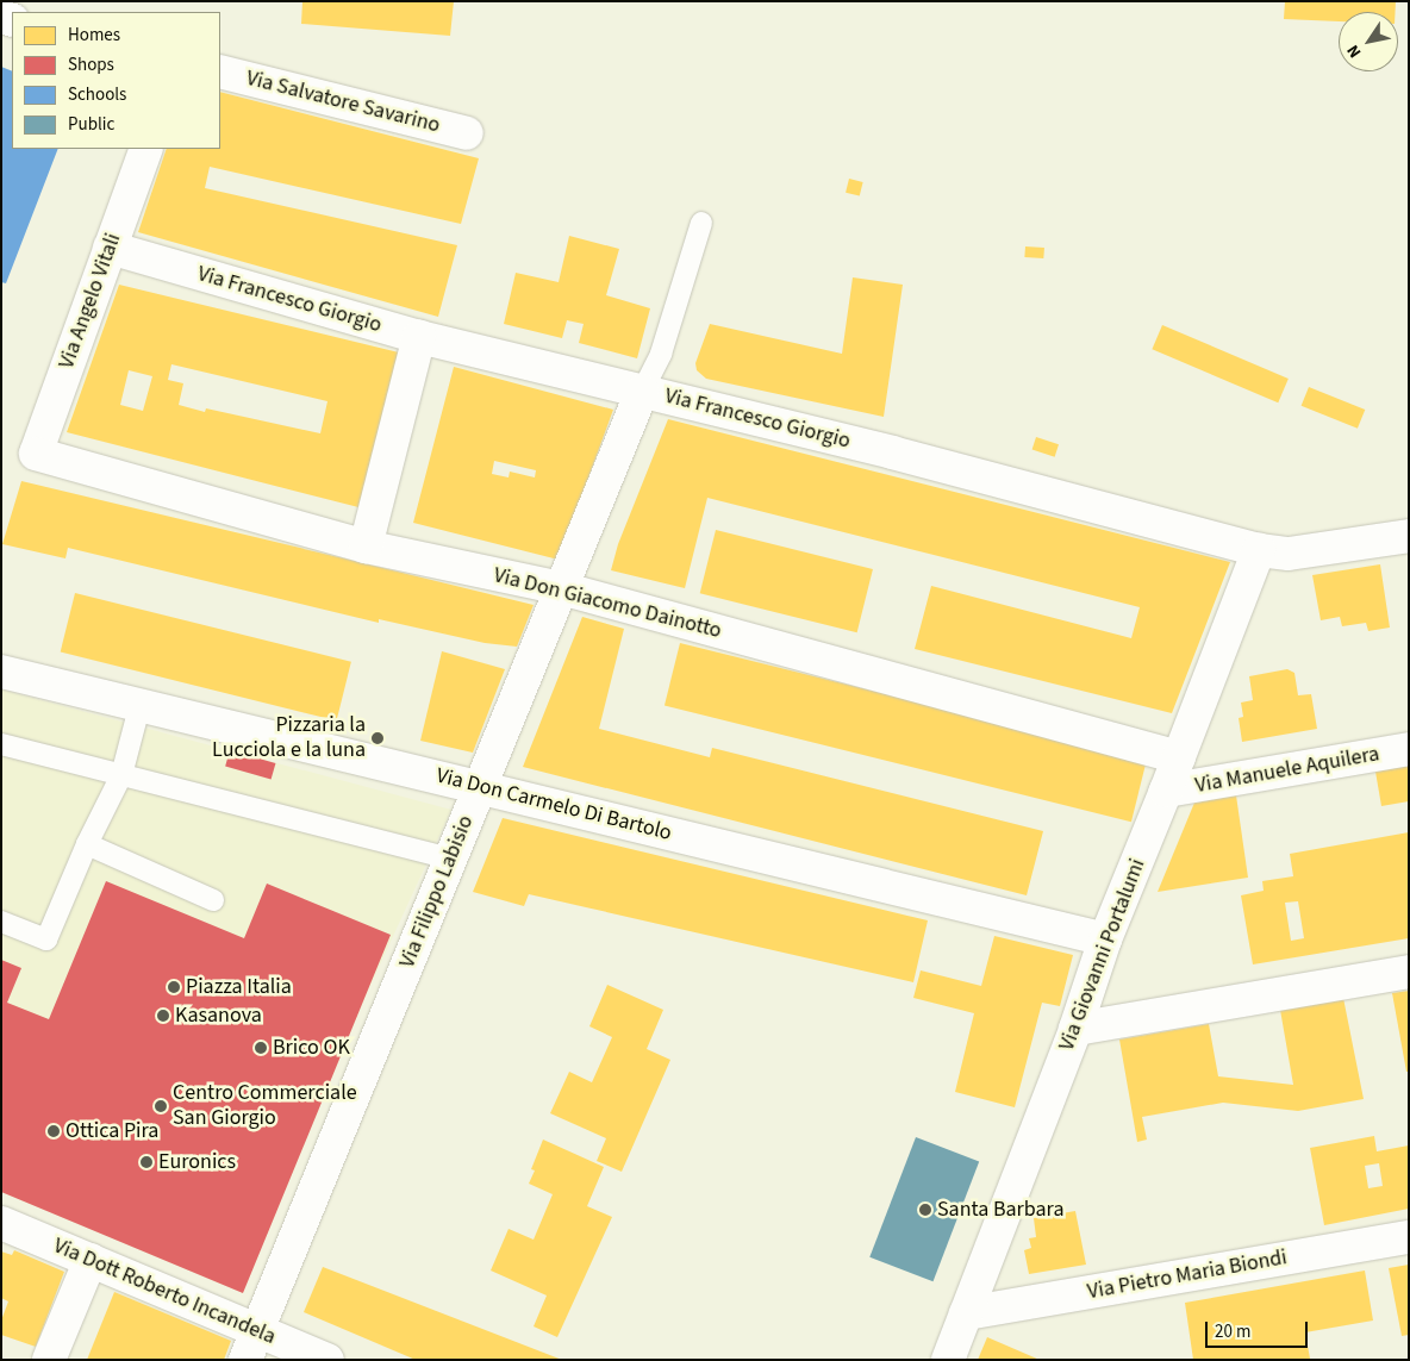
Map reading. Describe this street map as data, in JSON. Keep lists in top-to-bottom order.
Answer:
{
  "streets": {
    "street": [
      "Via Salvatore Savarino",
      "Via Francesco Giorgio",
      "Via Angelo Vitali",
      "Via Don Giacomo Dainotto",
      "Via Manuele Aquilera",
      "Via Don Carmelo Di Bartolo",
      "Via Filippo Labisio",
      "Via Giovanni Portalumi",
      "Via Pietro Maria Biondi",
      "Via Dott Roberto Incandela"
    ]
  },
  "crossings": [
    ["Via Francesco Giorgio", "Via Angelo Vitali"],
    ["Via Francesco Giorgio", "Via Filippo Labisio"],
    ["Via Francesco Giorgio", "Via Giovanni Portalumi"],
    ["Via Angelo Vitali", "Via Don Giacomo Dainotto"],
    ["Via Don Giacomo Dainotto", "Via Filippo Labisio"],
    ["Via Don Giacomo Dainotto", "Via Giovanni Portalumi"],
    ["Via Manuele Aquilera", "Via Giovanni Portalumi"],
    ["Via Don Carmelo Di Bartolo", "Via Filippo Labisio"],
    ["Via Don Carmelo Di Bartolo", "Via Giovanni Portalumi"],
    ["Via Filippo Labisio", "Via Dott Roberto Incandela"],
    ["Via Giovanni Portalumi", "Via Pietro Maria Biondi"]
  ],
  "places": [
    "Pizzaria la Lucciola e la luna",
    "Piazza Italia",
    "Kasanova",
    "Brico OK",
    "Centro Commerciale San Giorgio",
    "Ottica Pira",
    "Euronics",
    "Santa Barbara"
  ],
  "legend": [
    "Homes",
    "Shops",
    "Schools",
    "Public"
  ],
  "scale_bar": "20 m",
  "north": "bottom left"
}
